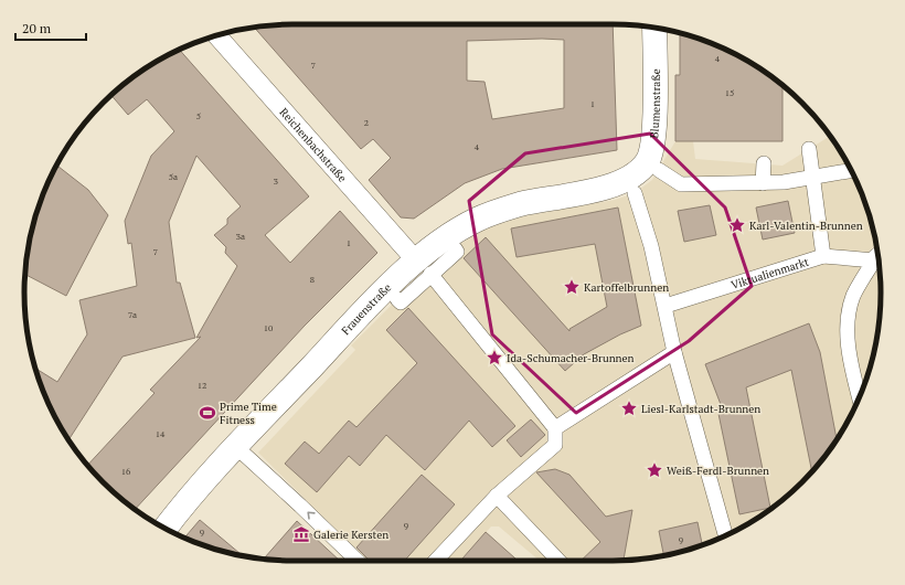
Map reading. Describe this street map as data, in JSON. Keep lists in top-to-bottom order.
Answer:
{
  "streets": {
    "main road": ["Blumenstraße", "Frauenstraße"],
    "street": ["Reichenbachstraße", "Viktualienmarkt"]
  },
  "crossings": [
    ["Blumenstraße", "Frauenstraße"],
    ["Reichenbachstraße", "Frauenstraße"]
  ],
  "places": {
    "place": [
      "Karl-Valentin-Brunnen",
      "Kartoffelbrunnen",
      "Ida-Schumacher-Brunnen",
      "Liesl-Karlstadt-Brunnen",
      "Weiß-Ferdl-Brunnen"
    ],
    "sports": ["Prime Time Fitness"],
    "museum": ["Galerie Kersten"]
  },
  "house_numbers": [
    "4",
    "7",
    "15",
    "1",
    "5",
    "2",
    "4",
    "5a",
    "3",
    "3a",
    "1",
    "7",
    "8",
    "7a",
    "10",
    "12",
    "14",
    "16",
    "9",
    "9",
    "9"
  ],
  "scale_bar": "20 m"
}
